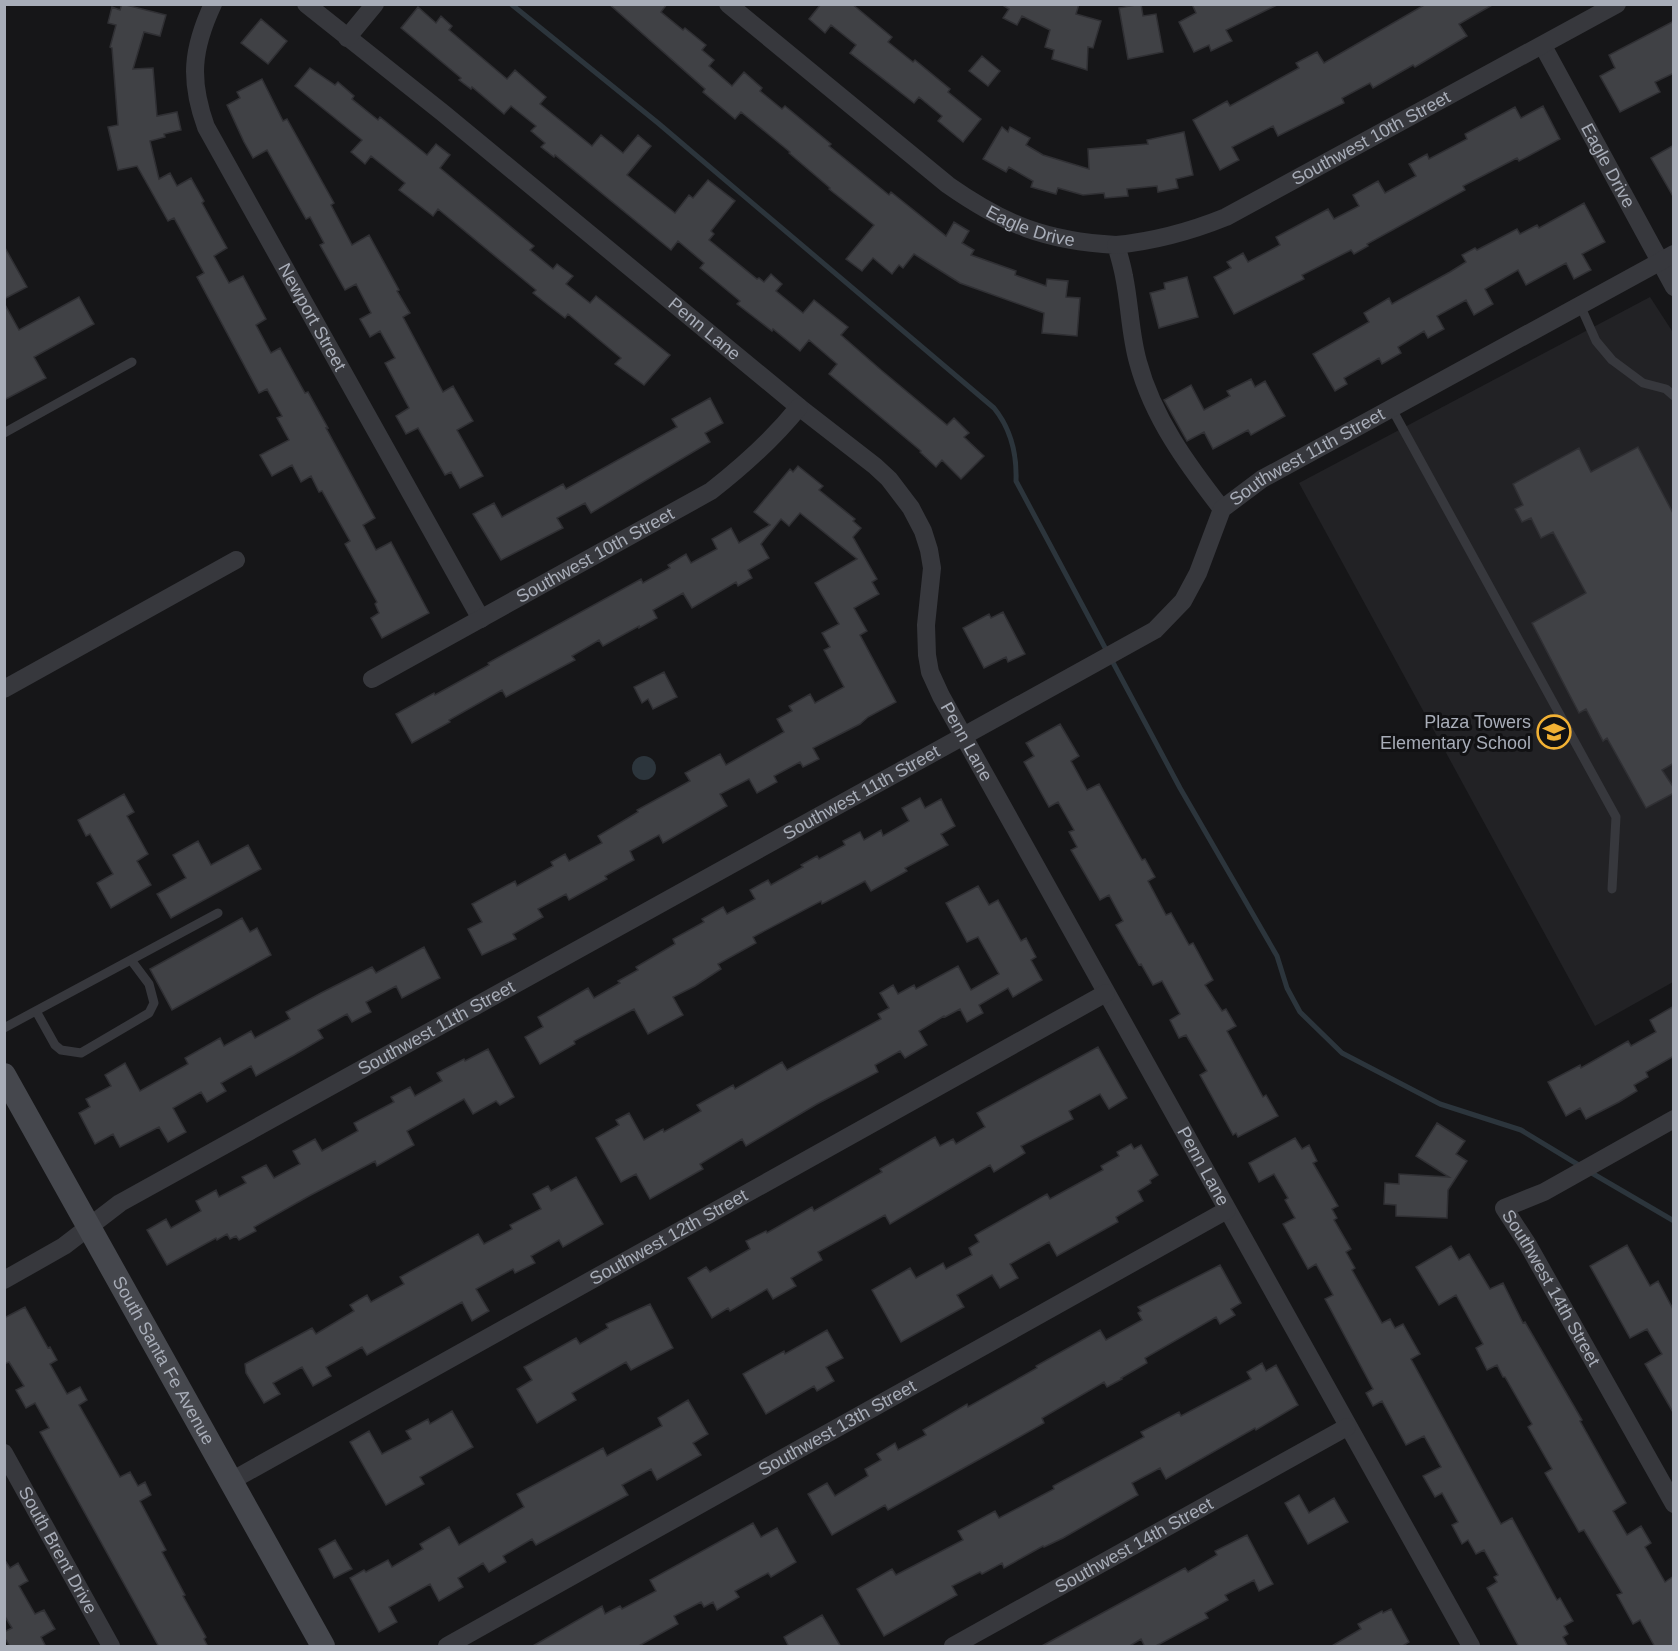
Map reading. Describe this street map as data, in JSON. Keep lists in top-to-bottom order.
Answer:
{
  "streets": {
    "main road": ["South Santa Fe Avenue"],
    "street": [
      "Southwest 10th Street",
      "Eagle Drive",
      "Newport Street",
      "Penn Lane",
      "Southwest 11th Street",
      "Southwest 12th Street",
      "Southwest 14th Street",
      "Southwest 13th Street",
      "South Brent Drive"
    ]
  },
  "crossings": [
    ["Southwest 10th Street", "Eagle Drive"],
    ["Southwest 10th Street", "Newport Street"],
    ["Southwest 10th Street", "Penn Lane"],
    ["Eagle Drive", "Southwest 11th Street"],
    ["Penn Lane", "Southwest 11th Street"],
    ["Penn Lane", "Southwest 12th Street"],
    ["Penn Lane", "Southwest 14th Street"],
    ["Penn Lane", "Southwest 13th Street"],
    ["Southwest 11th Street", "South Santa Fe Avenue"],
    ["Southwest 12th Street", "South Santa Fe Avenue"]
  ],
  "places": {
    "school or university": ["Plaza Towers Elementary School"]
  }
}
